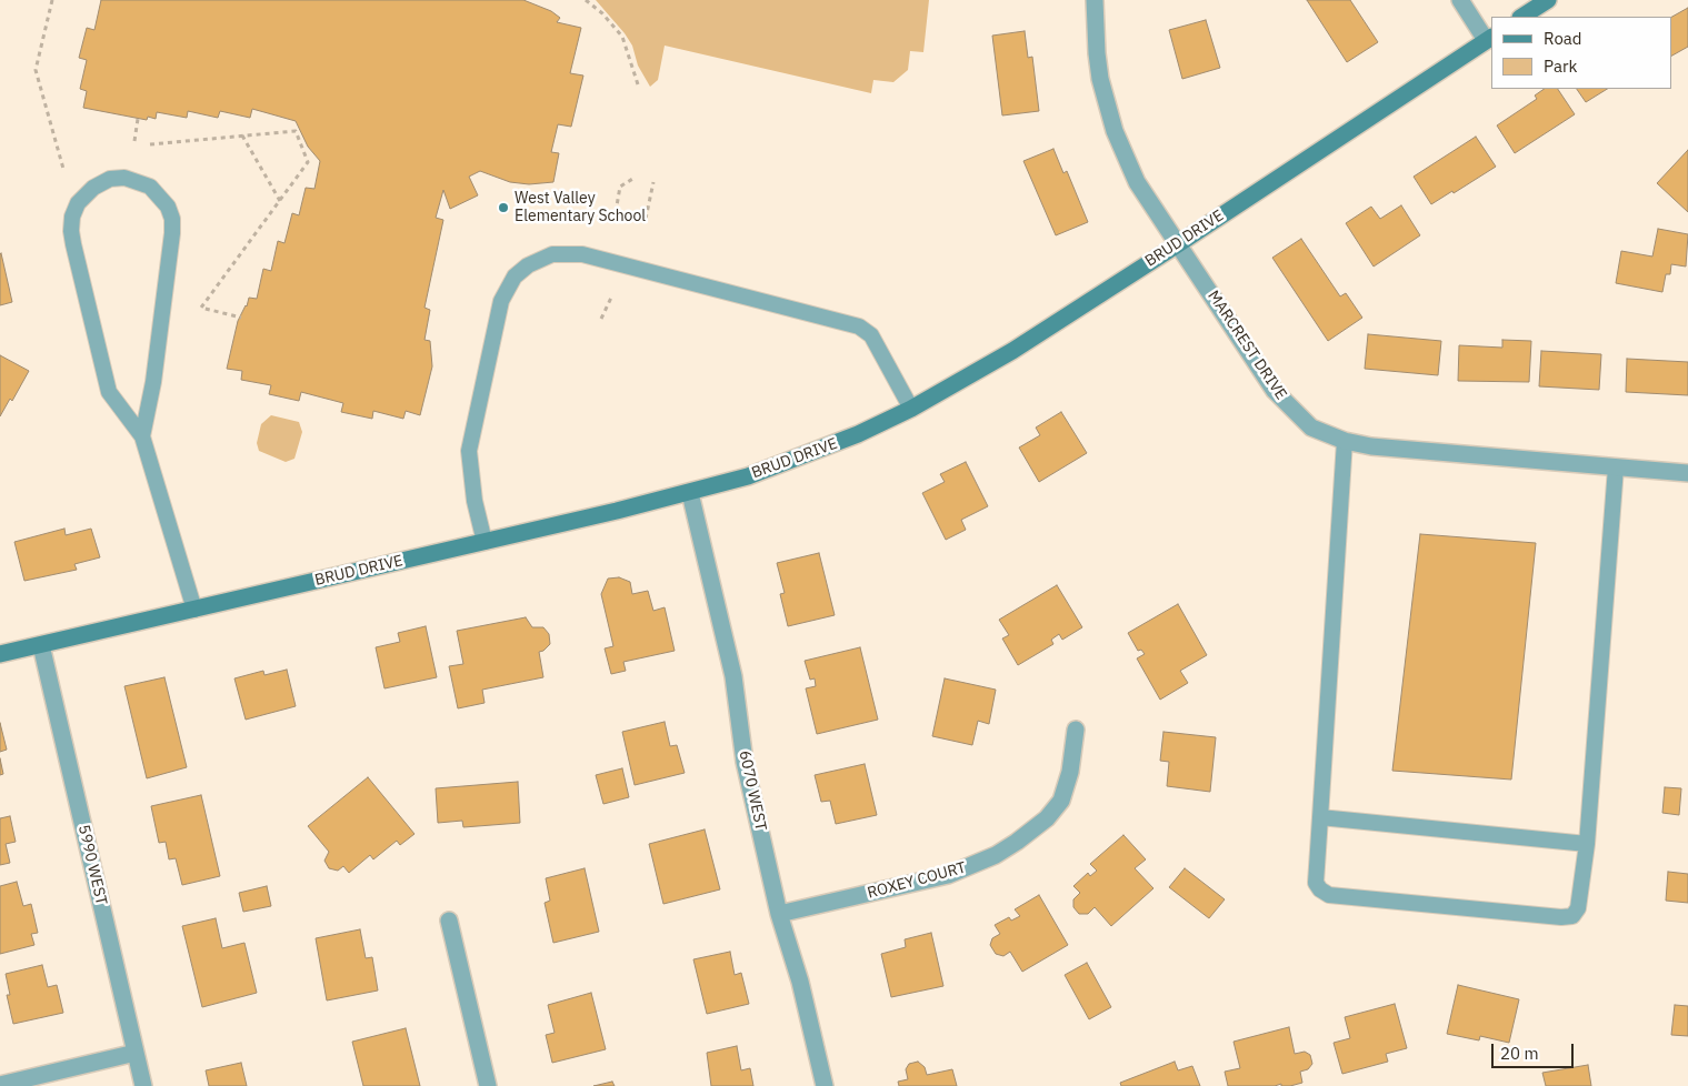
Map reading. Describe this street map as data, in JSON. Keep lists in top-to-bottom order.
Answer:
{
  "streets": {
    "main road": ["BRUD DRIVE"],
    "street": [
      "MARCREST DRIVE",
      "6070 WEST",
      "5990 WEST",
      "ROXEY COURT"
    ]
  },
  "crossings": [
    ["BRUD DRIVE", "MARCREST DRIVE"],
    ["BRUD DRIVE", "6070 WEST"],
    ["BRUD DRIVE", "5990 WEST"],
    ["6070 WEST", "ROXEY COURT"]
  ],
  "places": ["West Valley Elementary School"],
  "legend": ["Road", "Park"],
  "scale_bar": "20 m"
}
